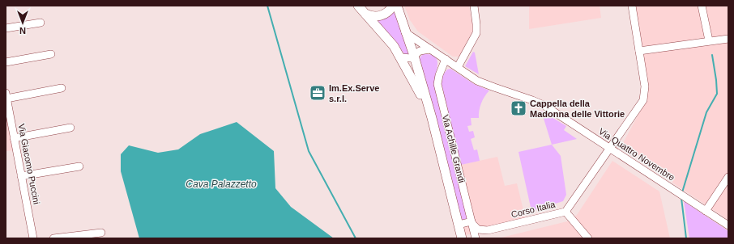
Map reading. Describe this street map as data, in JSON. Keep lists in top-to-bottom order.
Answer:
{
  "streets": {
    "main road": ["Via Achille Grandi"],
    "street": ["Via Quattro Novembre", "Via Giacomo Puccini", "Corso Italia"]
  },
  "crossings": [
    ["Via Achille Grandi", "Via Quattro Novembre"],
    ["Via Achille Grandi", "Corso Italia"],
    ["Via Quattro Novembre", "Corso Italia"]
  ],
  "water": ["Cava Palazzetto"],
  "places": {
    "office": ["Im.Ex.Serve s.r.l."],
    "church": ["Cappella della Madonna delle Vittorie"]
  },
  "north": "bottom"
}
